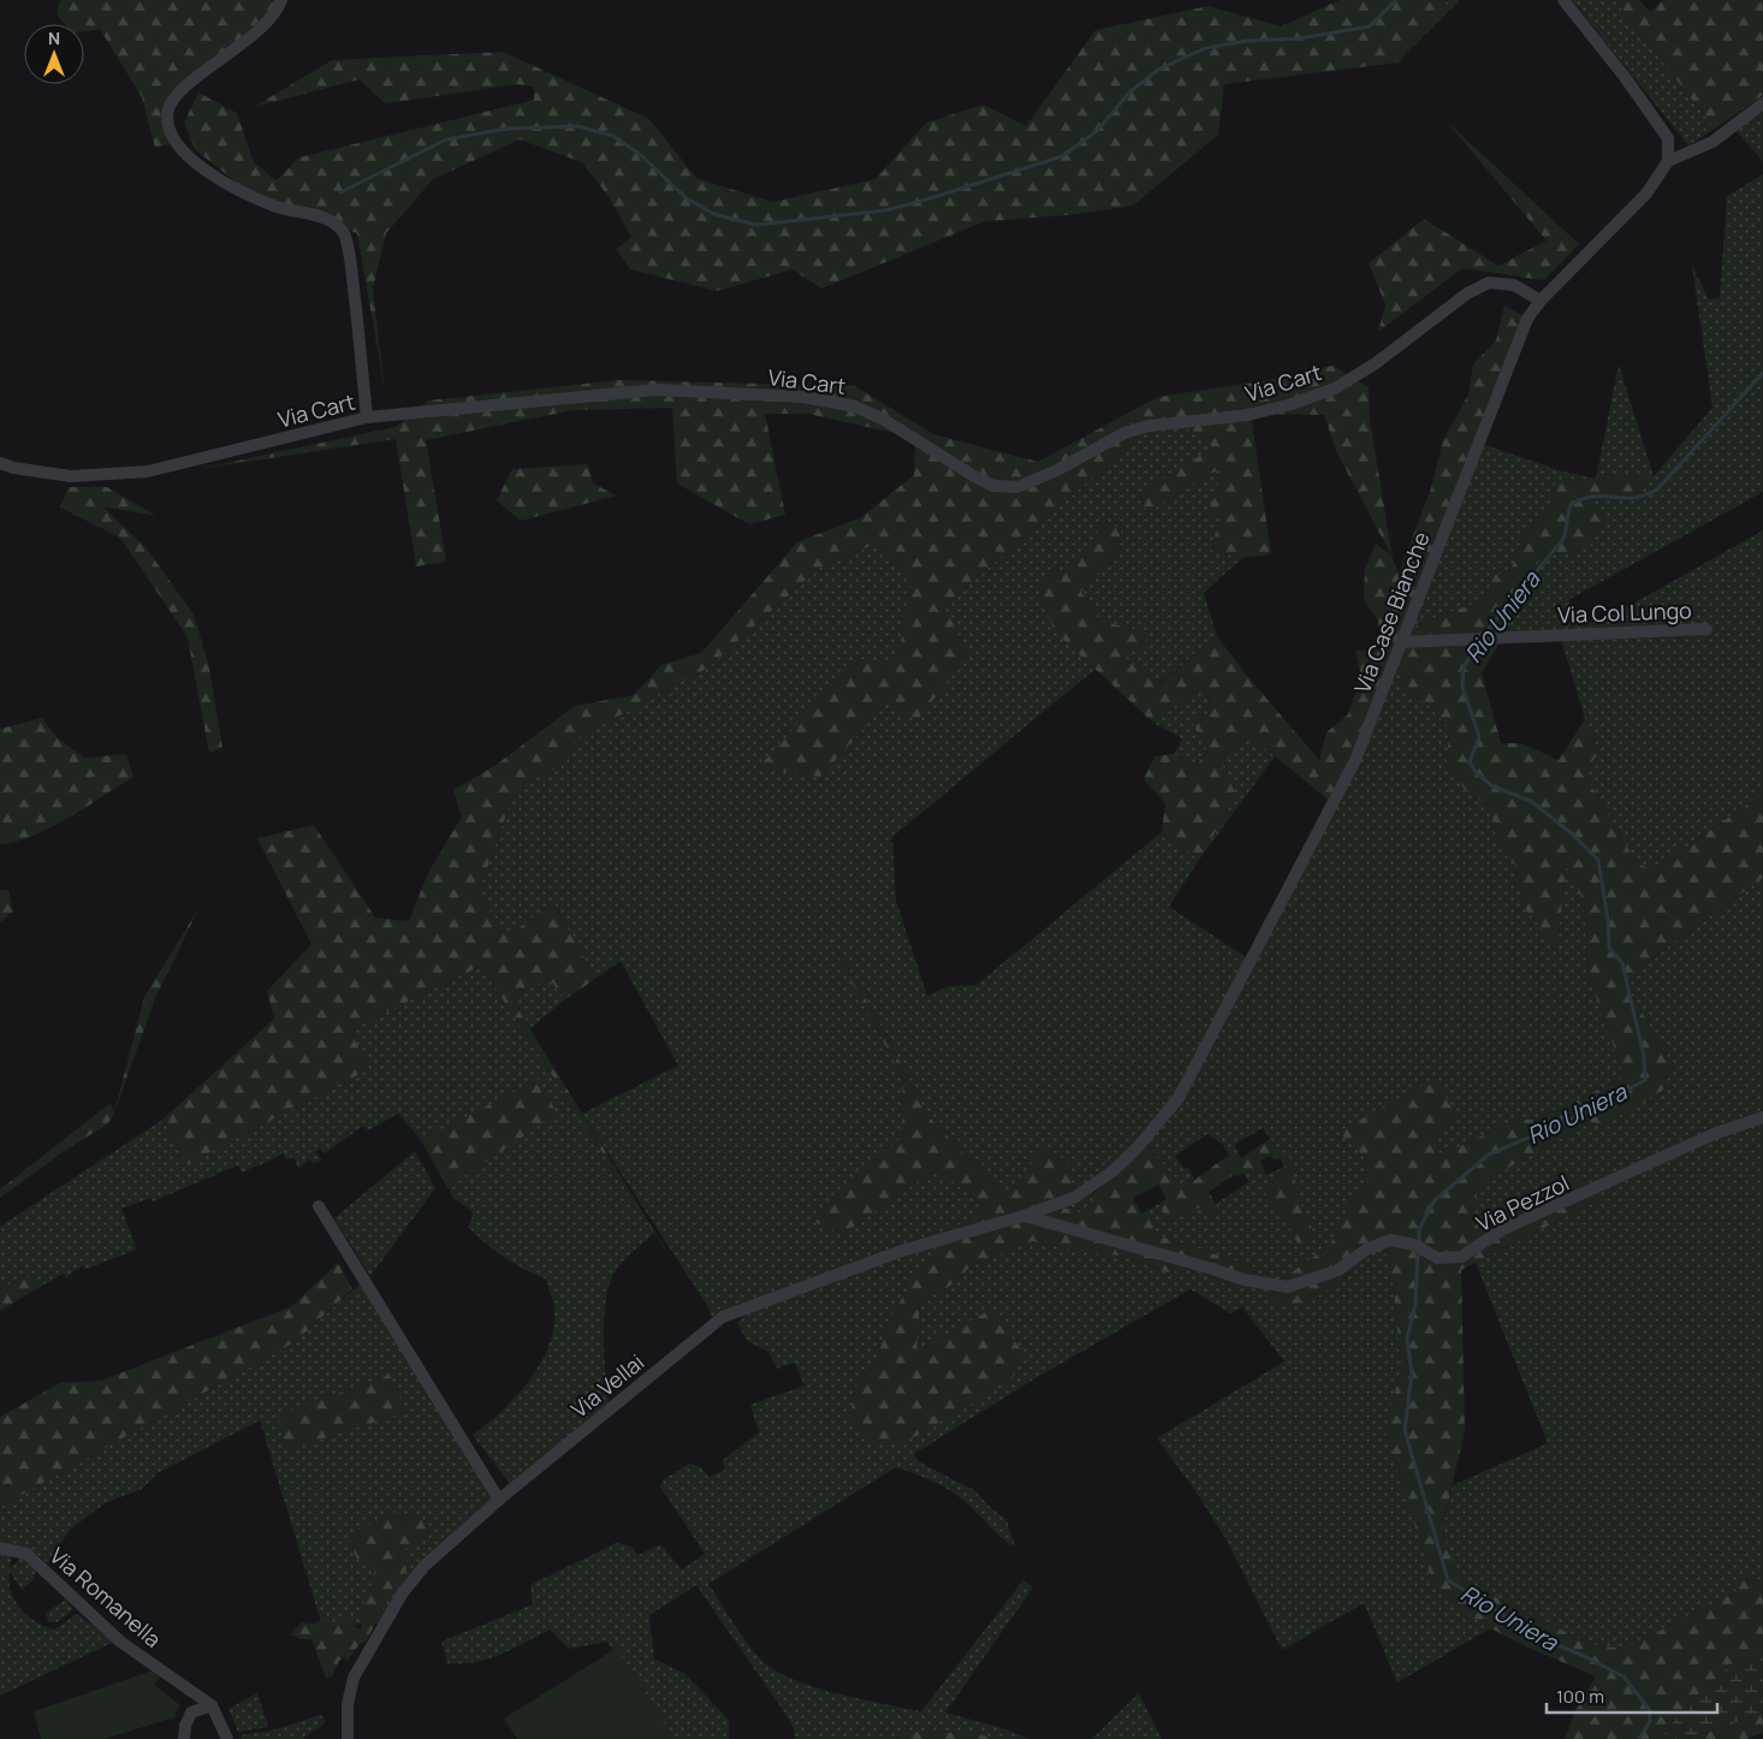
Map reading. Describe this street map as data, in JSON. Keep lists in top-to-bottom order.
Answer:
{
  "streets": {
    "street": [
      "Via Cart",
      "Via Case Bianche",
      "Via Col Lungo",
      "Via Pezzol",
      "Via Vellai",
      "Via Romanella"
    ]
  },
  "crossings": [
    ["Via Cart", "Via Case Bianche"],
    ["Via Case Bianche", "Via Col Lungo"],
    ["Via Case Bianche", "Via Pezzol"],
    ["Via Case Bianche", "Via Vellai"],
    ["Via Pezzol", "Via Vellai"]
  ],
  "water": ["Rio Uniera"],
  "scale_bar": "100 m",
  "north": "top"
}
